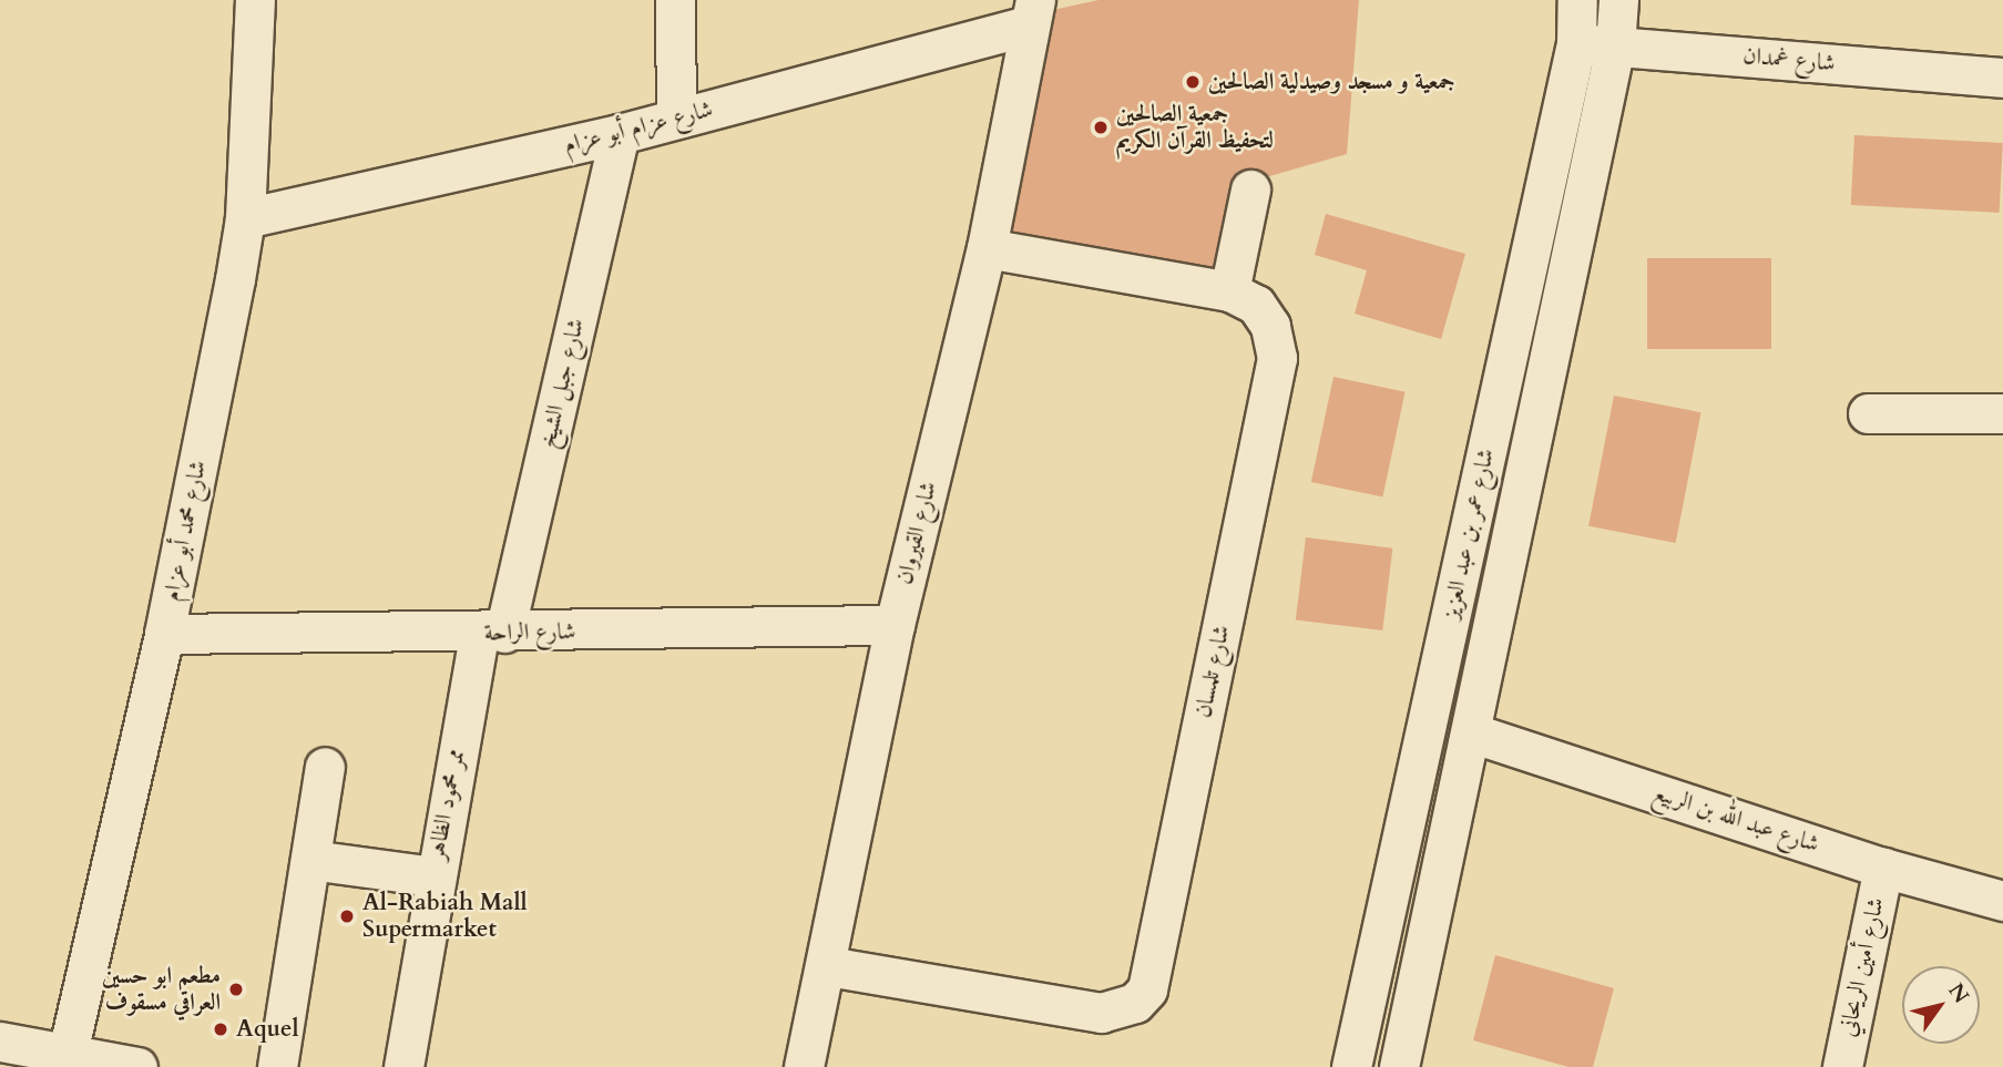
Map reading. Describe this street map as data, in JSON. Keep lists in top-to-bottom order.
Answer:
{
  "streets": {
    "street": [
      "شارع غمدان",
      "شارع عزام أبو عزام",
      "شارع جبل الشيخ",
      "شارع محمد أبو عزام",
      "شارع القيروان",
      "شارع عمر بن عبد العزيز",
      "شارع الراحة",
      "شارع تلمسان",
      "ممر محمود الظاهر",
      "شارع عبد الله بن الربيع",
      "شارع أمين الريحاني"
    ]
  },
  "crossings": [
    ["شارع غمدان", "شارع عمر بن عبد العزيز"],
    ["شارع عزام أبو عزام", "شارع جبل الشيخ"],
    ["شارع عزام أبو عزام", "شارع محمد أبو عزام"],
    ["شارع عزام أبو عزام", "شارع القيروان"],
    ["شارع جبل الشيخ", "شارع الراحة"],
    ["شارع جبل الشيخ", "ممر محمود الظاهر"],
    ["شارع محمد أبو عزام", "شارع الراحة"],
    ["شارع القيروان", "شارع الراحة"],
    ["شارع القيروان", "شارع تلمسان"],
    ["شارع عمر بن عبد العزيز", "شارع عبد الله بن الربيع"],
    ["شارع الراحة", "ممر محمود الظاهر"],
    ["شارع عبد الله بن الربيع", "شارع أمين الريحاني"]
  ],
  "places": [
    "جمعية و مسجد وصيدلية الصالحين",
    "جمعية الصالحين لتحفيظ القرآن الكريم",
    "Al-Rabiah Mall Supermarket",
    "مطعم ابو حسين العراقي مسقوف",
    "Aquel"
  ],
  "north": "top right"
}
